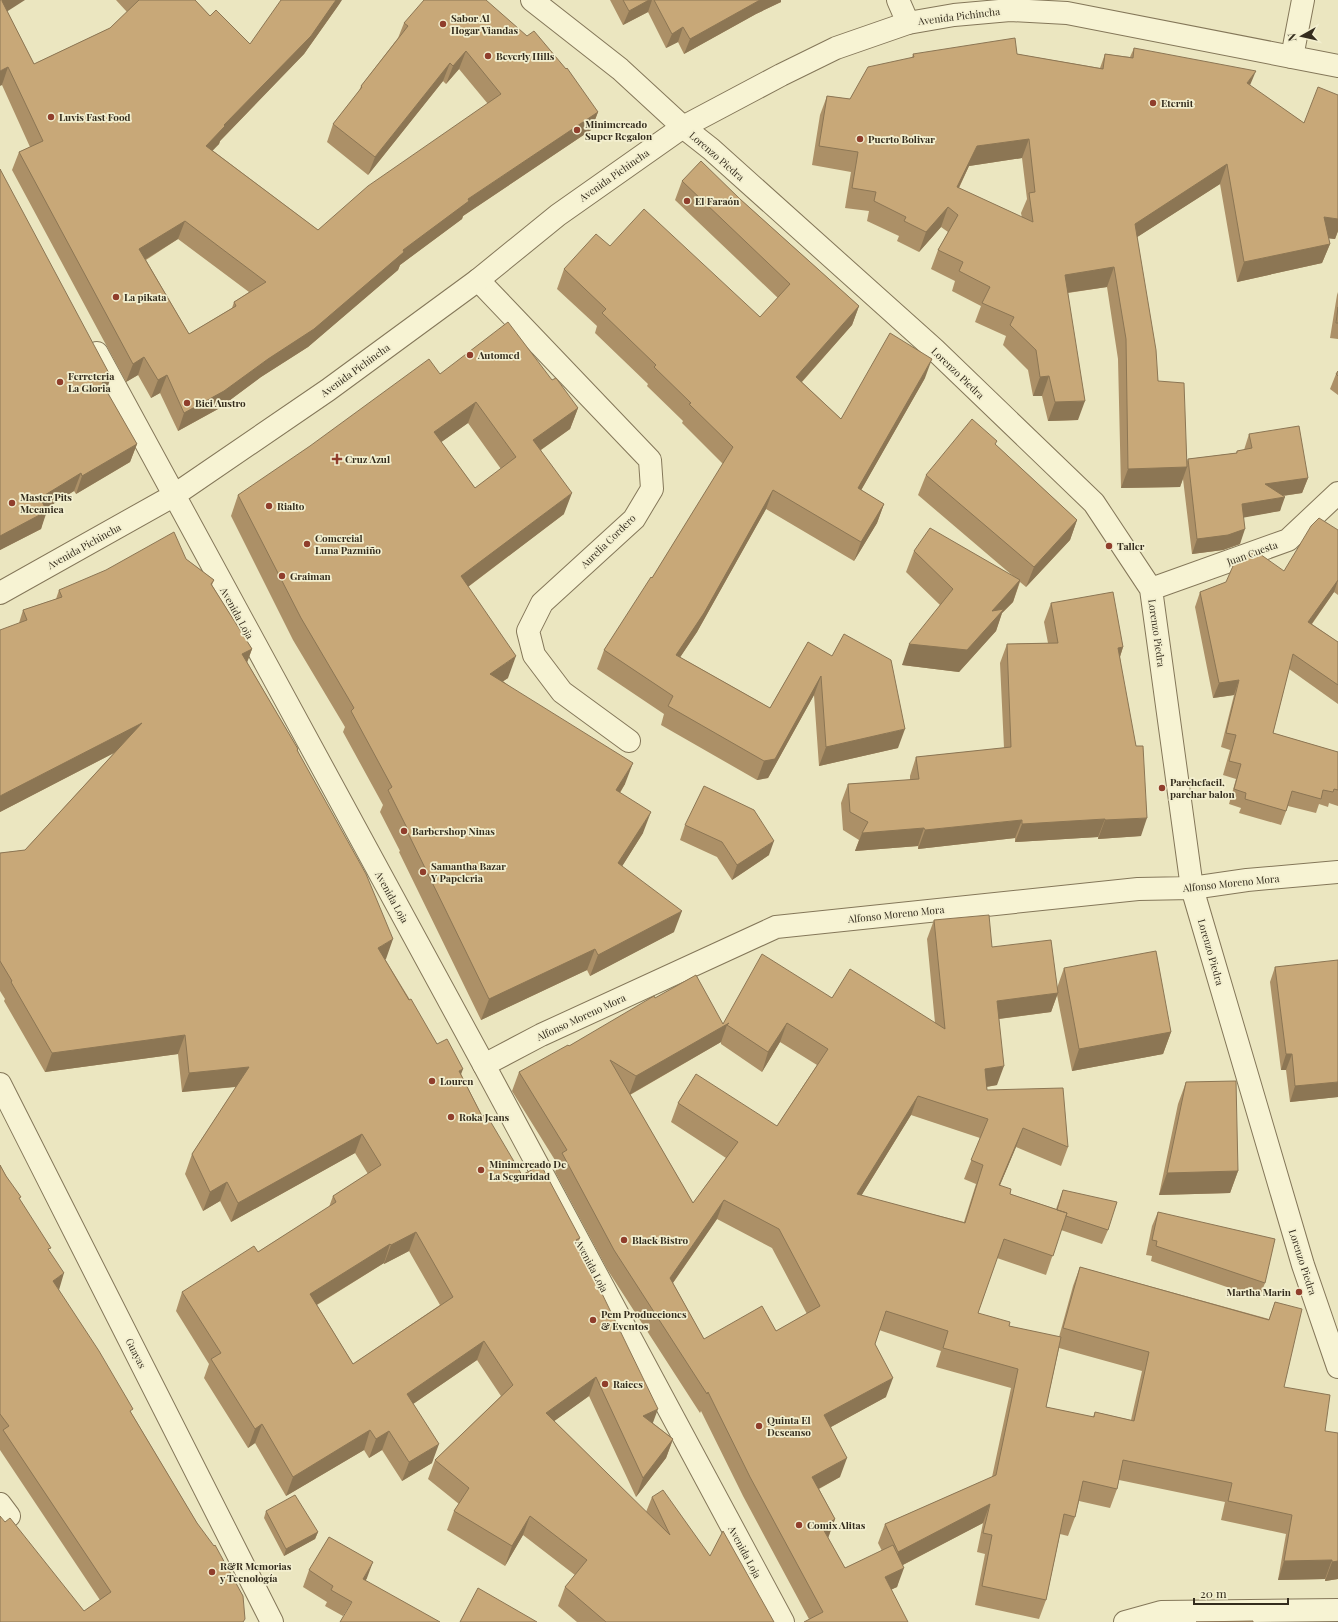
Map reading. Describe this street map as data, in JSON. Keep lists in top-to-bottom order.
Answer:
{
  "streets": {
    "street": [
      "Avenida Pichincha",
      "Lorenzo Piedra",
      "Aurelia Cordero",
      "Juan Cuesta",
      "Avenida Loja",
      "Alfonso Moreno Mora",
      "Guayas"
    ]
  },
  "crossings": [
    ["Avenida Pichincha", "Lorenzo Piedra"],
    ["Avenida Pichincha", "Aurelia Cordero"],
    ["Avenida Pichincha", "Avenida Loja"],
    ["Lorenzo Piedra", "Juan Cuesta"],
    ["Lorenzo Piedra", "Alfonso Moreno Mora"],
    ["Avenida Loja", "Alfonso Moreno Mora"]
  ],
  "places": {
    "other": [
      "Sabor Al Hogar Viandas",
      "Beverly Hills",
      "Eternit",
      "Luvis Fast Food",
      "Minimercado Super Regalon",
      "Puerto Bolivar",
      "El Faraón",
      "La pikata",
      "Automed",
      "Ferreteria La Gloria",
      "Bici Austro",
      "Master Pits Mecanica",
      "Rialto",
      "Comercial Luna Pazmiño",
      "Taller",
      "Graiman",
      "Parchefacil, parchar balon",
      "Barbershop Ninas",
      "Samantha Bazar Y Papeleria",
      "Louren",
      "Roka Jeans",
      "Minimercado De La Seguridad",
      "Black Bistro",
      "Martha Marin",
      "Pcm Producciones & Eventos",
      "Raices",
      "Quinta El Descanso",
      "Comix Alitas",
      "R&R Memorias y Tecnología"
    ],
    "health": ["Cruz Azul"]
  },
  "scale_bar": "20 m",
  "north": "left"
}
